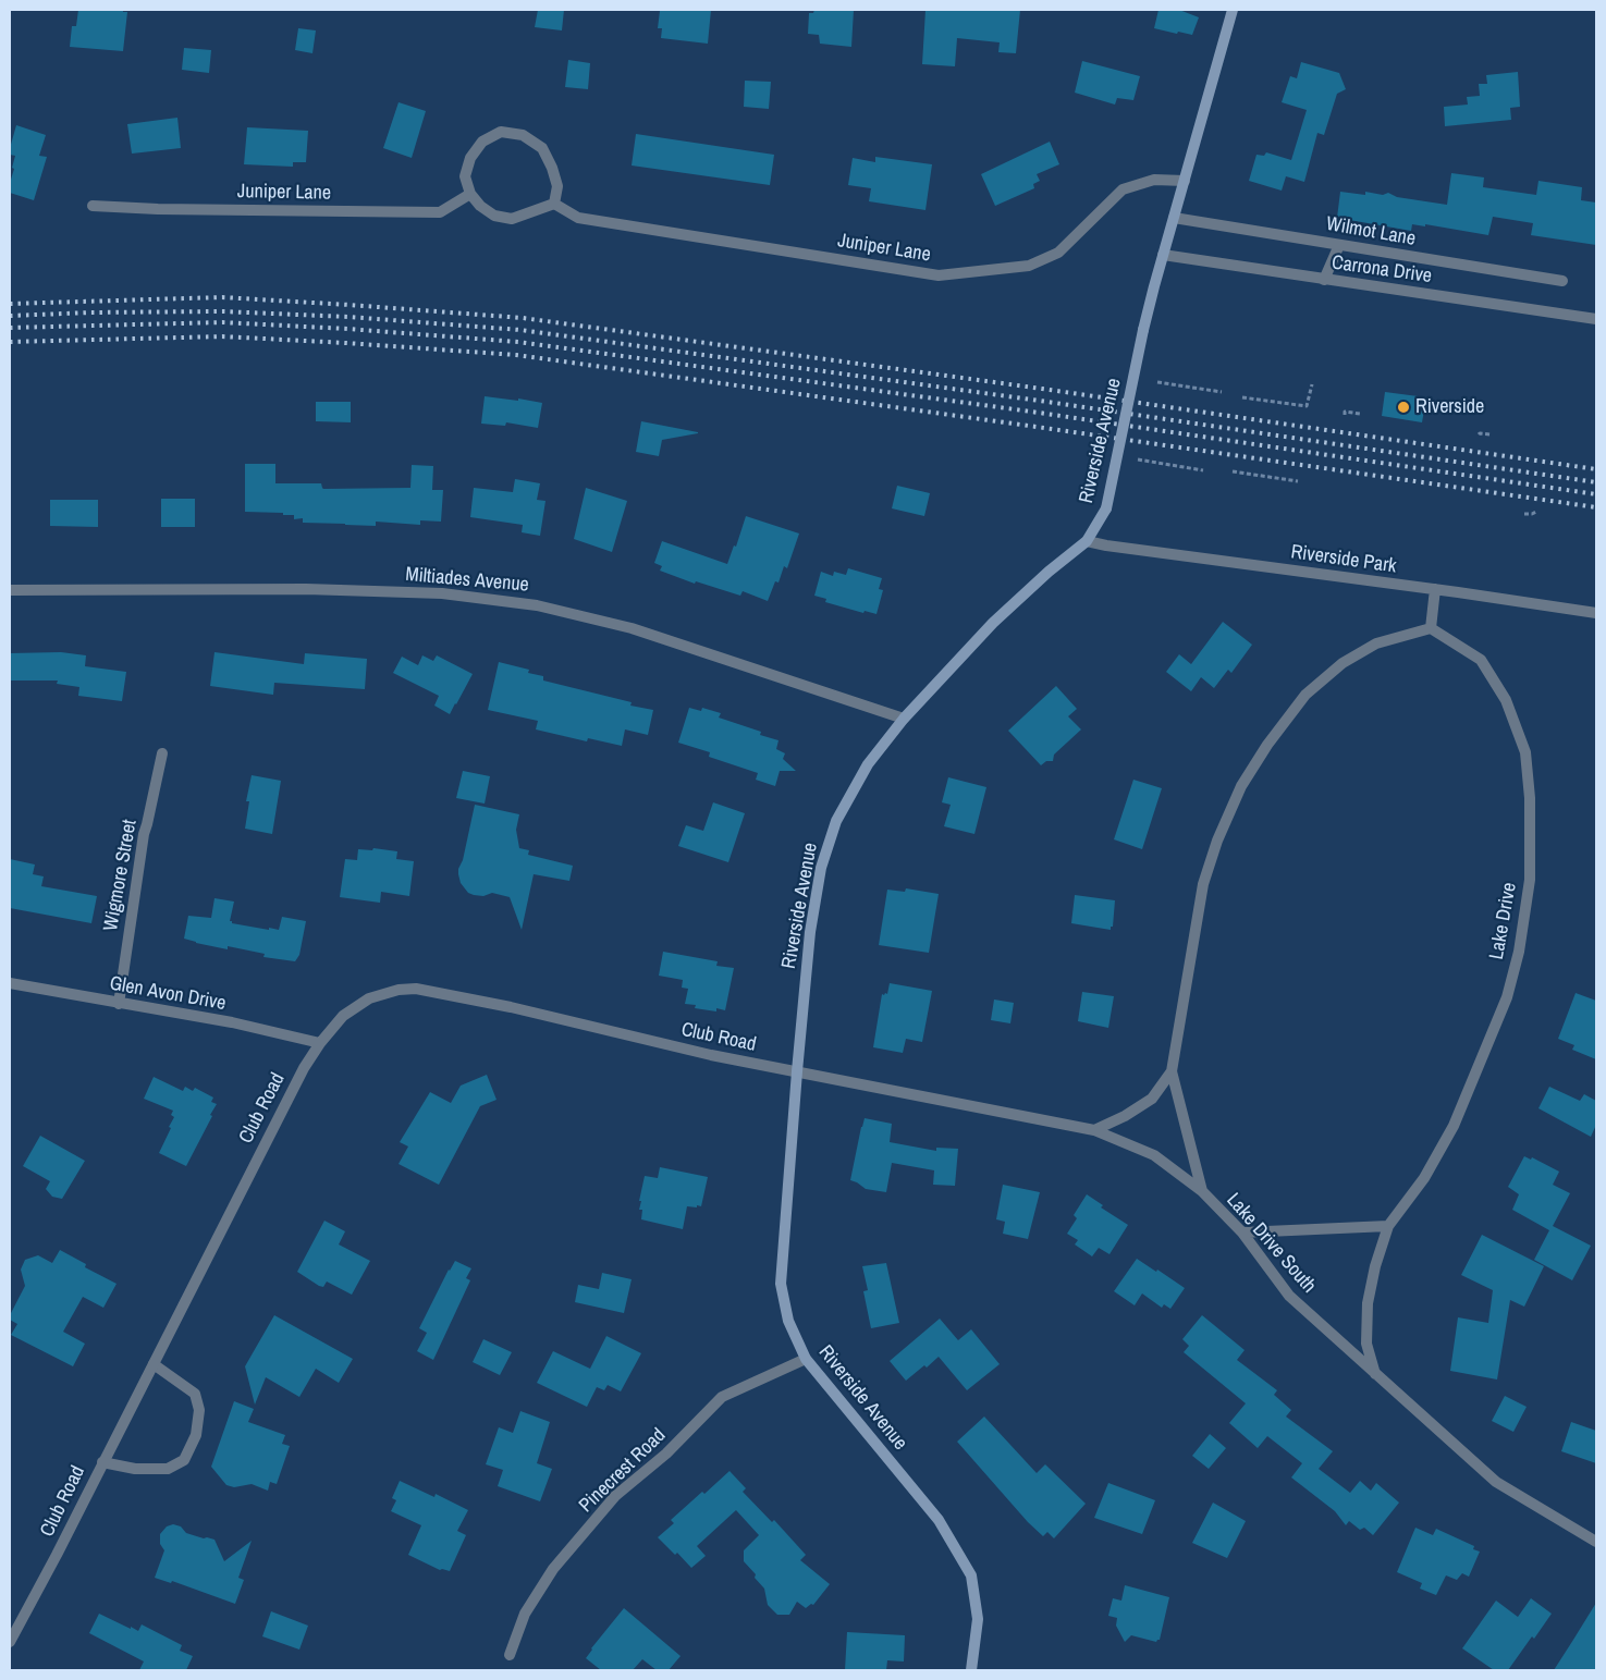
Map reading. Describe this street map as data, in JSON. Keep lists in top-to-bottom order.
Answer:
{
  "streets": {
    "street": [
      "Juniper Lane",
      "Wilmot Lane",
      "Carrona Drive",
      "Riverside Avenue",
      "Riverside Park",
      "Miltiades Avenue",
      "Wigmore Street",
      "Lake Drive",
      "Glen Avon Drive",
      "Club Road",
      "Lake Drive South",
      "Pinecrest Road"
    ]
  },
  "crossings": [
    ["Juniper Lane", "Riverside Avenue"],
    ["Wilmot Lane", "Riverside Avenue"],
    ["Carrona Drive", "Riverside Avenue"],
    ["Riverside Avenue", "Riverside Park"],
    ["Riverside Avenue", "Miltiades Avenue"],
    ["Riverside Avenue", "Club Road"],
    ["Riverside Avenue", "Lake Drive South"],
    ["Riverside Avenue", "Pinecrest Road"],
    ["Wigmore Street", "Glen Avon Drive"],
    ["Lake Drive", "Lake Drive South"],
    ["Glen Avon Drive", "Club Road"],
    ["Club Road", "Lake Drive South"]
  ],
  "places": ["Riverside"]
}
